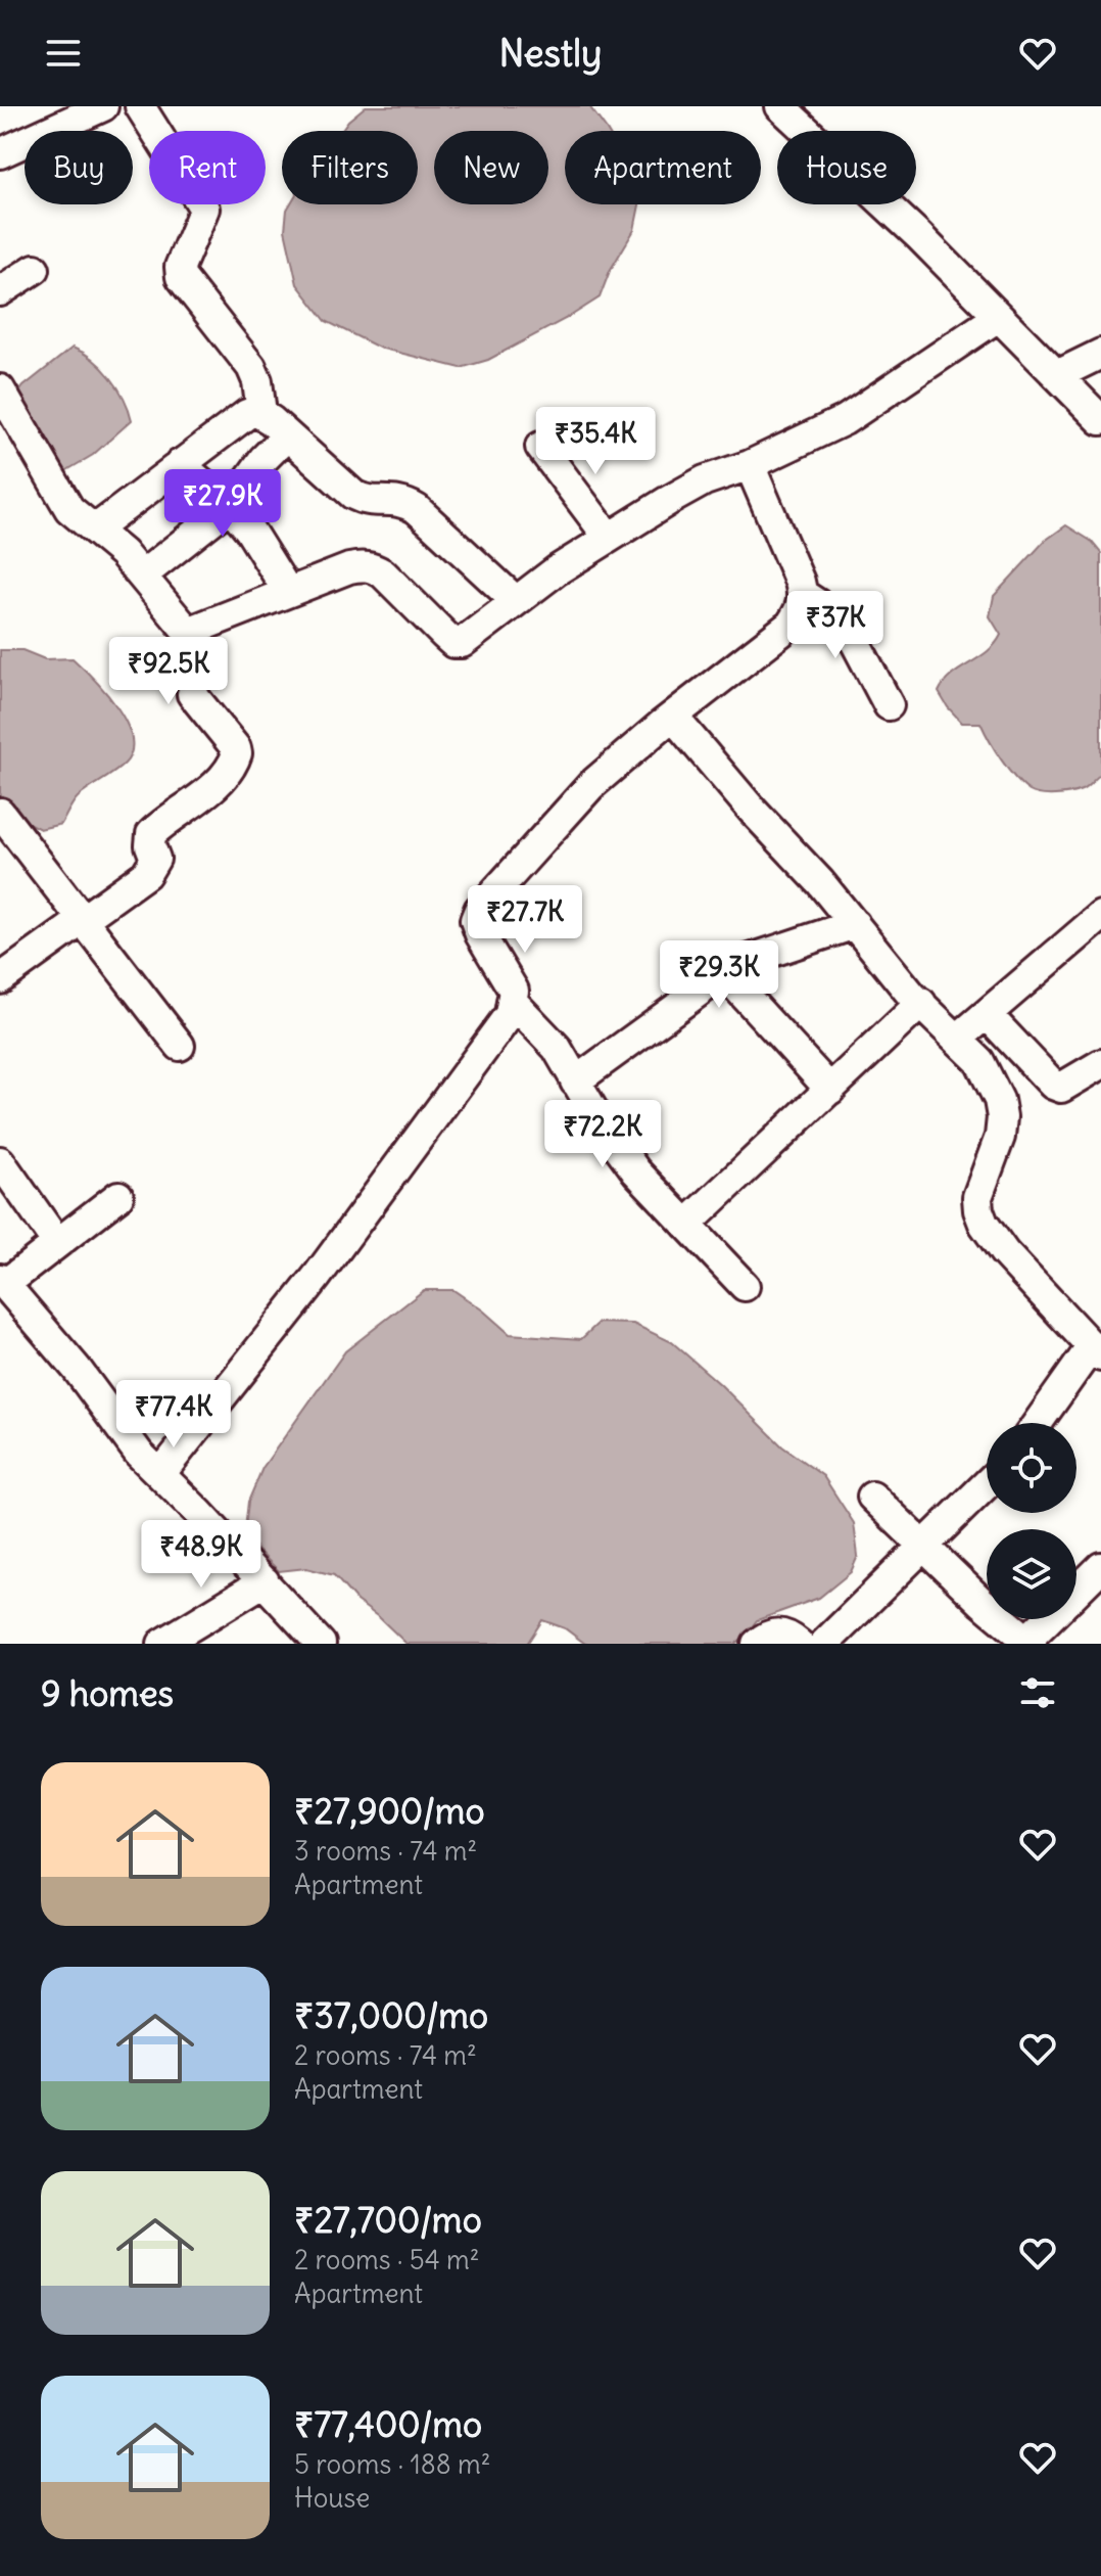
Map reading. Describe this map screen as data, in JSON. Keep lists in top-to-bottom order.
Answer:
{
  "page": {
    "header": "Nestly",
    "chip": [
      "Buy",
      "Rent",
      "Filters",
      "New",
      "Apartment",
      "House"
    ],
    "price": [
      "₹35.4K",
      "₹27.9K",
      "₹37K",
      "₹92.5K",
      "₹27.7K",
      "₹29.3K",
      "₹72.2K",
      "₹77.4K",
      "₹48.9K"
    ],
    "heading": "9 homes",
    "list": [
      {
        "name": "₹27,900/mo",
        "note": "3 rooms · 74 m² · Apartment"
      },
      {
        "name": "₹37,000/mo",
        "note": "2 rooms · 74 m² · Apartment"
      },
      {
        "name": "₹27,700/mo",
        "note": "2 rooms · 54 m² · Apartment"
      },
      {
        "name": "₹77,400/mo",
        "note": "5 rooms · 188 m² · House"
      }
    ]
  }
}
